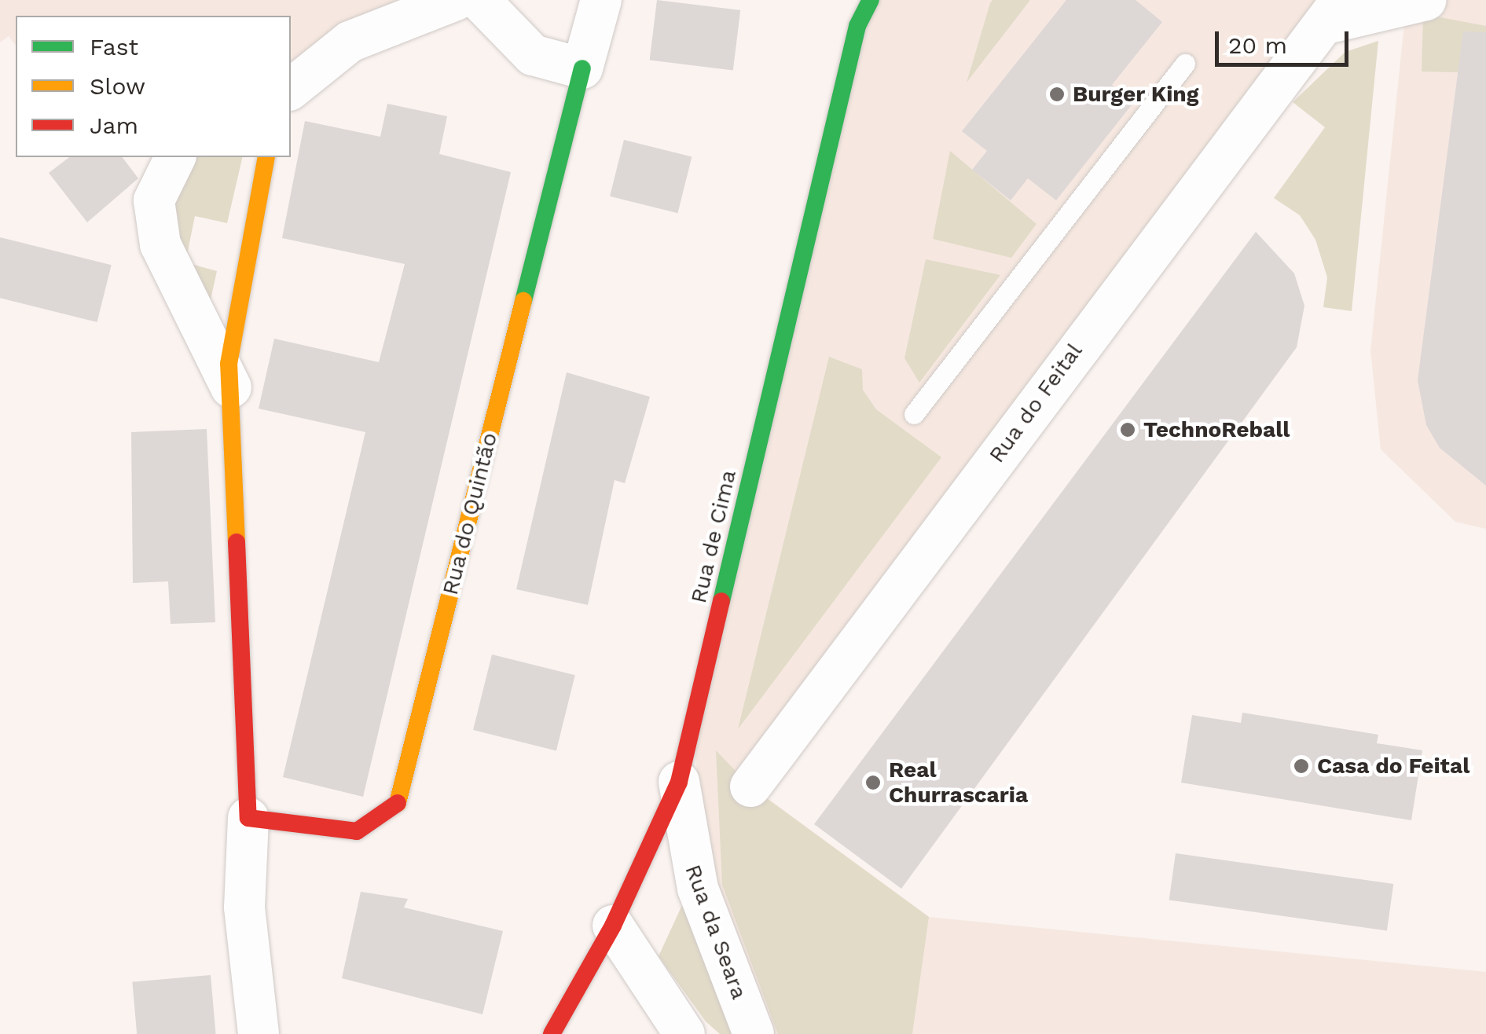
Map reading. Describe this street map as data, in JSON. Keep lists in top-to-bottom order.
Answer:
{
  "streets": {
    "street": [
      "Rua do Feital",
      "Rua do Quintão",
      "Rua de Cima",
      "Rua da Seara"
    ]
  },
  "crossings": [
    ["Rua de Cima", "Rua da Seara"]
  ],
  "places": [
    "Burger King",
    "TechnoReball",
    "Casa do Feital",
    "Real Churrascaria"
  ],
  "legend": ["Fast", "Slow", "Jam"],
  "scale_bar": "20 m"
}
